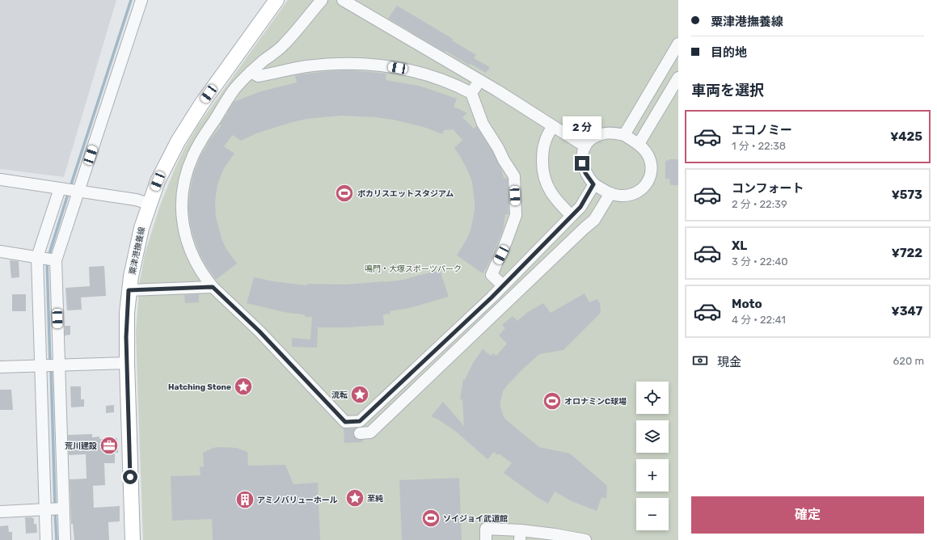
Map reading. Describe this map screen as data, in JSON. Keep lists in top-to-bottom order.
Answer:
{
  "streets": {
    "main road": ["粟津港撫養線"]
  },
  "parks": ["鳴門・大塚スポーツパーク"],
  "places": {
    "sports": ["ポカリスエットスタジアム", "オロナミンC球場", "ソイジョイ武道館"],
    "place": ["Hatching Stone", "流転", "至純"],
    "office": ["荒川建設"],
    "building": ["アミノバリューホール"]
  },
  "page": {
    "banner": ["粟津港撫養線", "目的地"],
    "heading": "車両を選択",
    "list": [
      {
        "name": "エコノミー",
        "note": "1 分 · 22:38",
        "value": "¥425"
      },
      {
        "name": "コンフォート",
        "note": "2 分 · 22:39",
        "value": "¥573"
      },
      {
        "name": "XL",
        "note": "3 分 · 22:40",
        "value": "¥722"
      },
      {
        "name": "Moto",
        "note": "4 分 · 22:41",
        "value": "¥347"
      }
    ],
    "bubble": "2 分",
    "pay": ["現金", "620 m"],
    "map_buttons": ["+", "−"],
    "buttons": "確定"
  }
}
